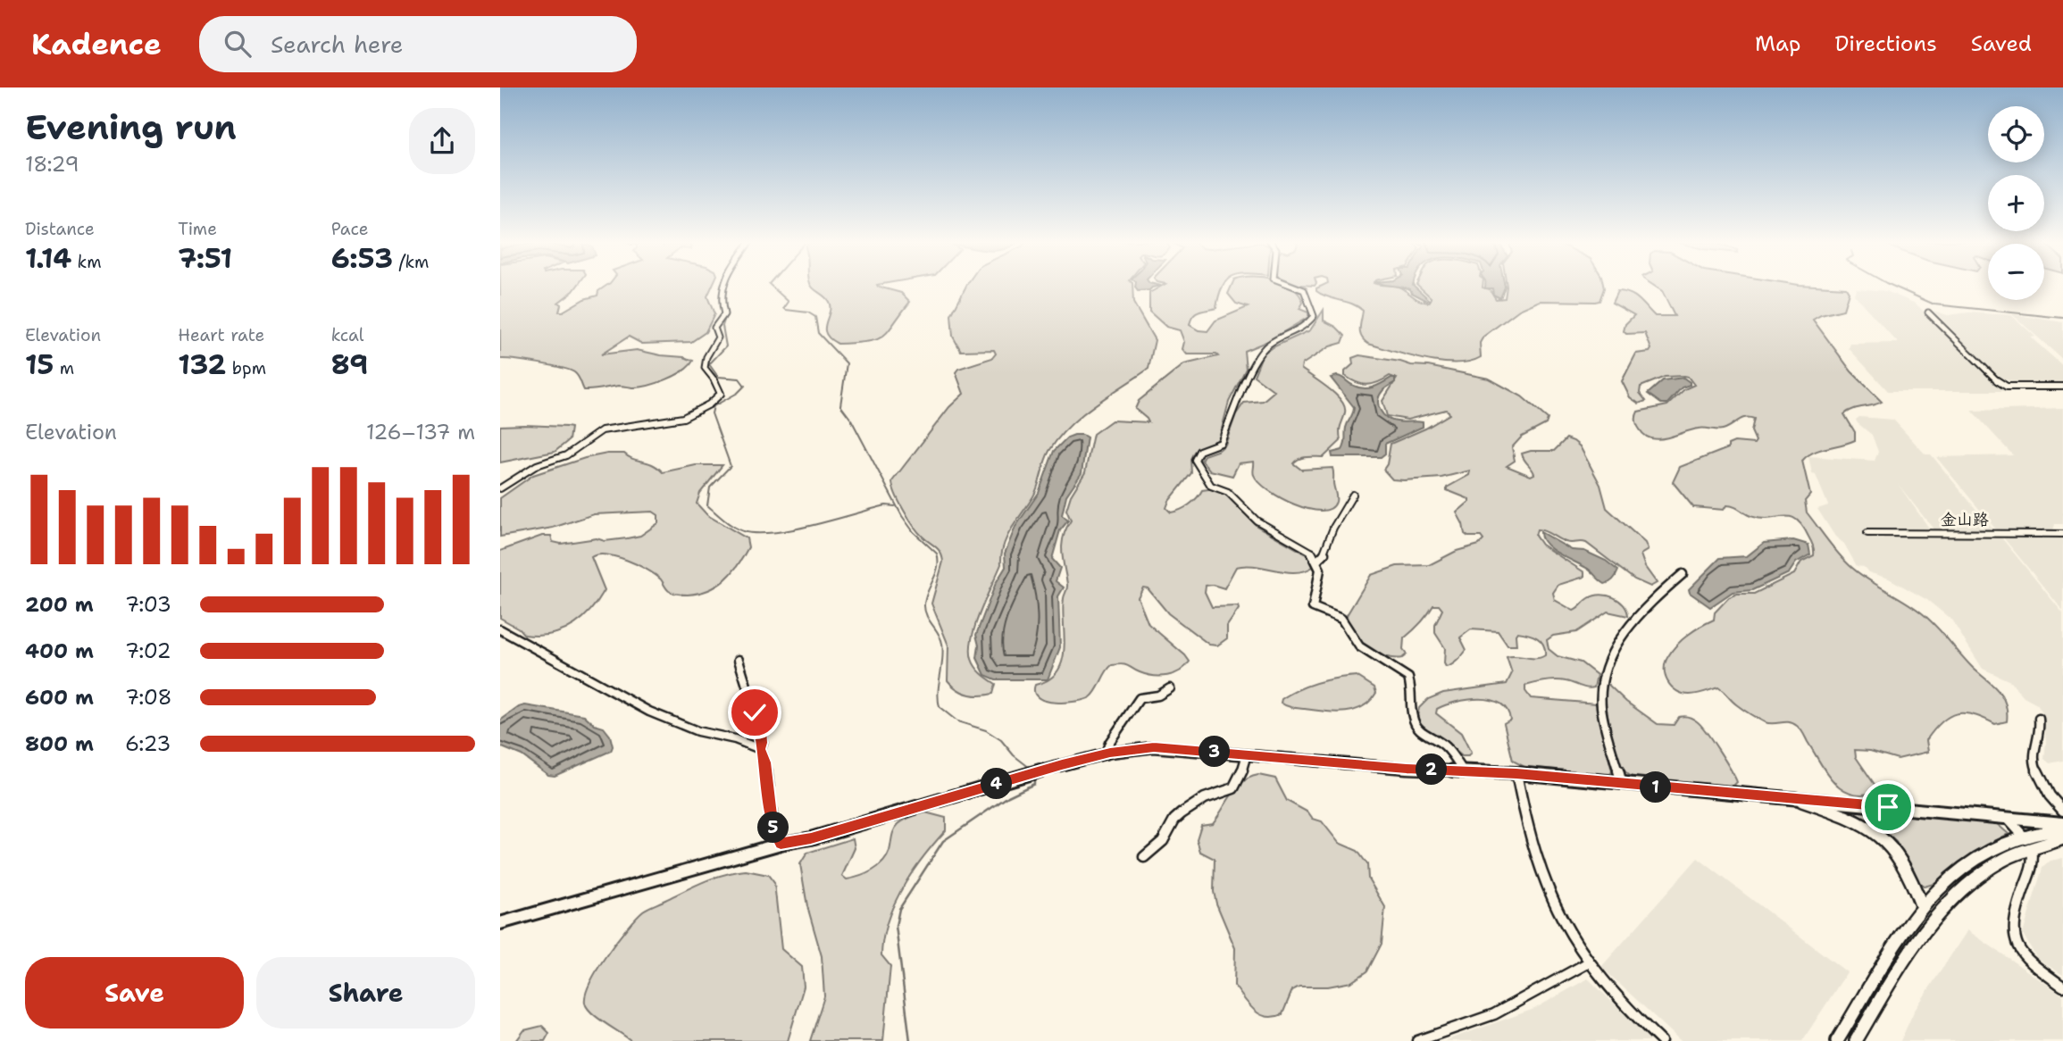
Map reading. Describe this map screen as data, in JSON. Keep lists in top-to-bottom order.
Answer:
{
  "streets": {
    "street": ["金山路"]
  },
  "page": {
    "header": "Kadence",
    "search": "Search here",
    "nav": ["Map", "Directions", "Saved"],
    "heading": ["Evening run", "18:29"],
    "map_buttons": ["+", "−"],
    "stats": [
      ["Distance", "1.14 km"],
      ["Time", "7:51"],
      ["Pace", "6:53 /km"],
      ["Elevation", "15 m"],
      ["Heart rate", "132 bpm"],
      ["kcal", "89"]
    ],
    "chart": ["Elevation", "126–137 m"],
    "list": [
      {
        "name": "200 m",
        "note": "7:03"
      },
      {
        "name": "400 m",
        "note": "7:02"
      },
      {
        "name": "600 m",
        "note": "7:08"
      },
      {
        "name": "800 m",
        "note": "6:23"
      }
    ],
    "pins": [
      "3",
      "2",
      "4",
      "1",
      "5"
    ],
    "buttons": ["Save", "Share"]
  }
}
